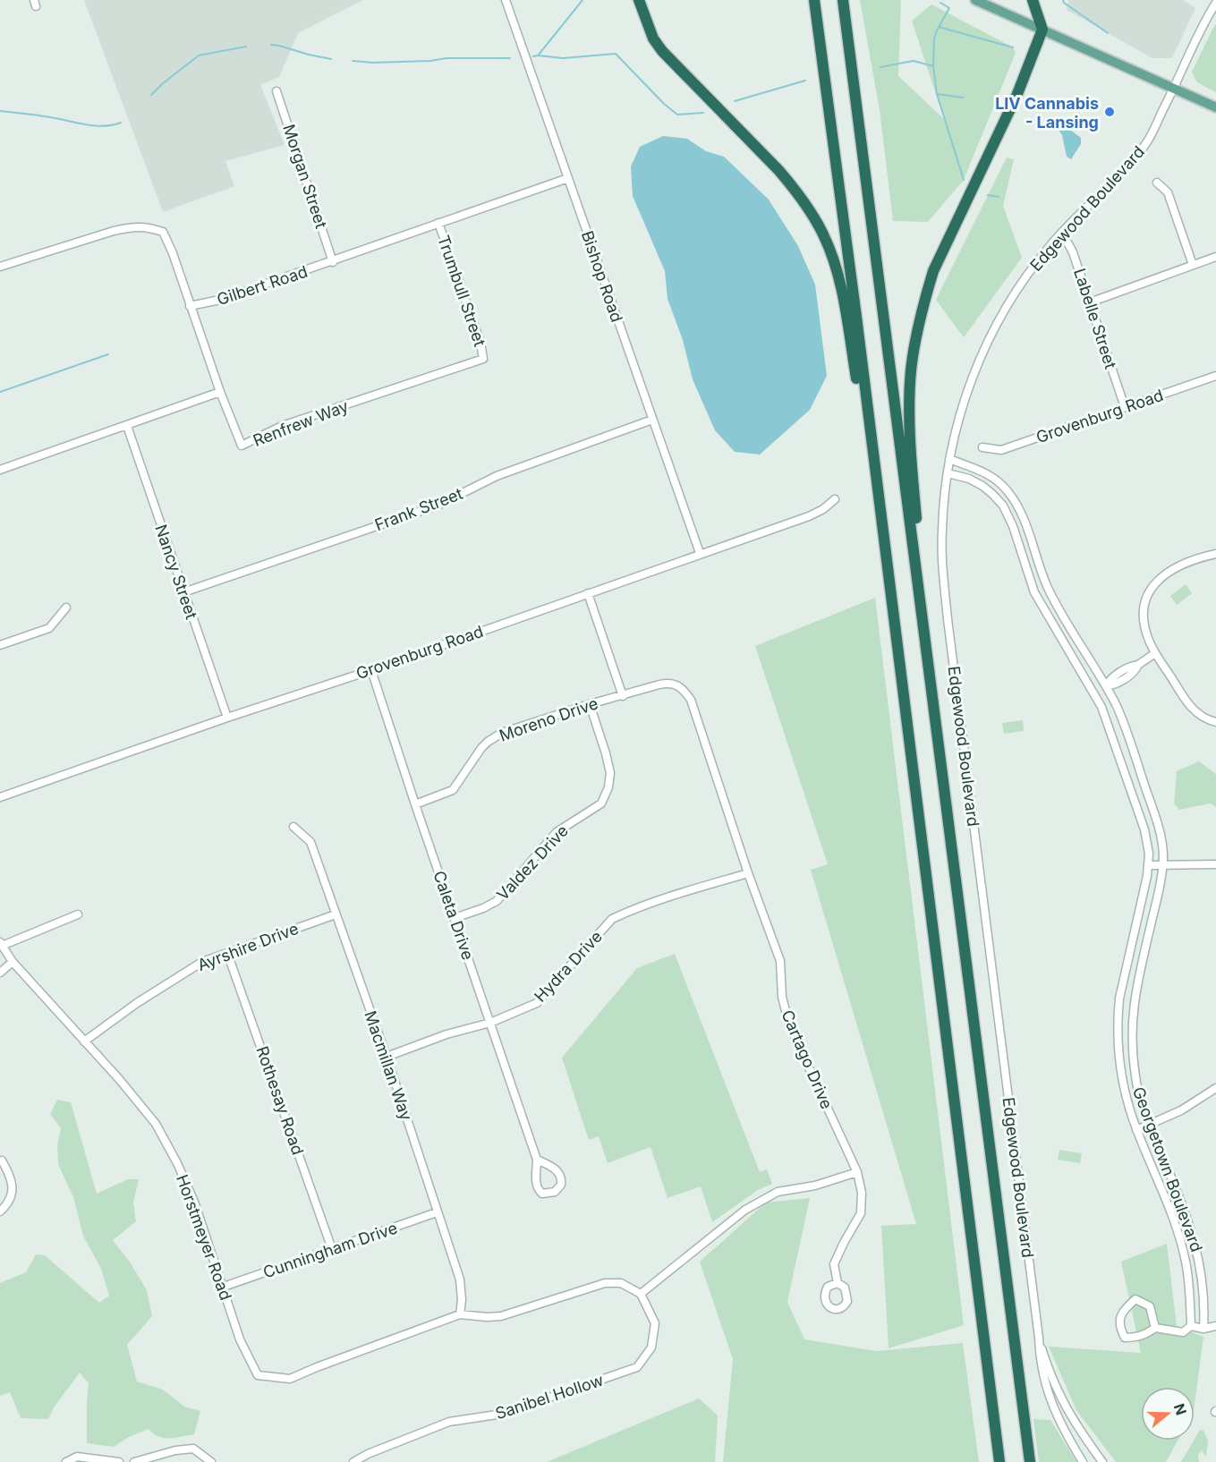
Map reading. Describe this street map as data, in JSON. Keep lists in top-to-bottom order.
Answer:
{
  "streets": {
    "street": [
      "Morgan Street",
      "Edgewood Boulevard",
      "Bishop Road",
      "Gilbert Road",
      "Trumbull Street",
      "Labelle Street",
      "Grovenburg Road",
      "Renfrew Way",
      "Frank Street",
      "Nancy Street",
      "Moreno Drive",
      "Valdez Drive",
      "Caleta Drive",
      "Ayrshire Drive",
      "Hydra Drive",
      "Cartago Drive",
      "Macmillan Way",
      "Rothesay Road",
      "Georgetown Boulevard",
      "Horstmeyer Road",
      "Cunningham Drive",
      "Sanibel Hollow"
    ]
  },
  "crossings": [
    ["Morgan Street", "Gilbert Road"],
    ["Edgewood Boulevard", "Labelle Street"],
    ["Edgewood Boulevard", "Georgetown Boulevard"],
    ["Bishop Road", "Gilbert Road"],
    ["Bishop Road", "Grovenburg Road"],
    ["Bishop Road", "Frank Street"],
    ["Gilbert Road", "Trumbull Street"],
    ["Trumbull Street", "Renfrew Way"],
    ["Labelle Street", "Grovenburg Road"],
    ["Grovenburg Road", "Nancy Street"],
    ["Grovenburg Road", "Caleta Drive"],
    ["Frank Street", "Nancy Street"],
    ["Moreno Drive", "Valdez Drive"],
    ["Moreno Drive", "Caleta Drive"],
    ["Moreno Drive", "Cartago Drive"],
    ["Valdez Drive", "Caleta Drive"],
    ["Caleta Drive", "Hydra Drive"],
    ["Ayrshire Drive", "Macmillan Way"],
    ["Ayrshire Drive", "Rothesay Road"],
    ["Ayrshire Drive", "Horstmeyer Road"],
    ["Hydra Drive", "Cartago Drive"],
    ["Hydra Drive", "Macmillan Way"],
    ["Macmillan Way", "Horstmeyer Road"],
    ["Macmillan Way", "Cunningham Drive"],
    ["Rothesay Road", "Cunningham Drive"],
    ["Horstmeyer Road", "Cunningham Drive"]
  ],
  "places": ["LIV Cannabis - Lansing"],
  "north": "right"
}
